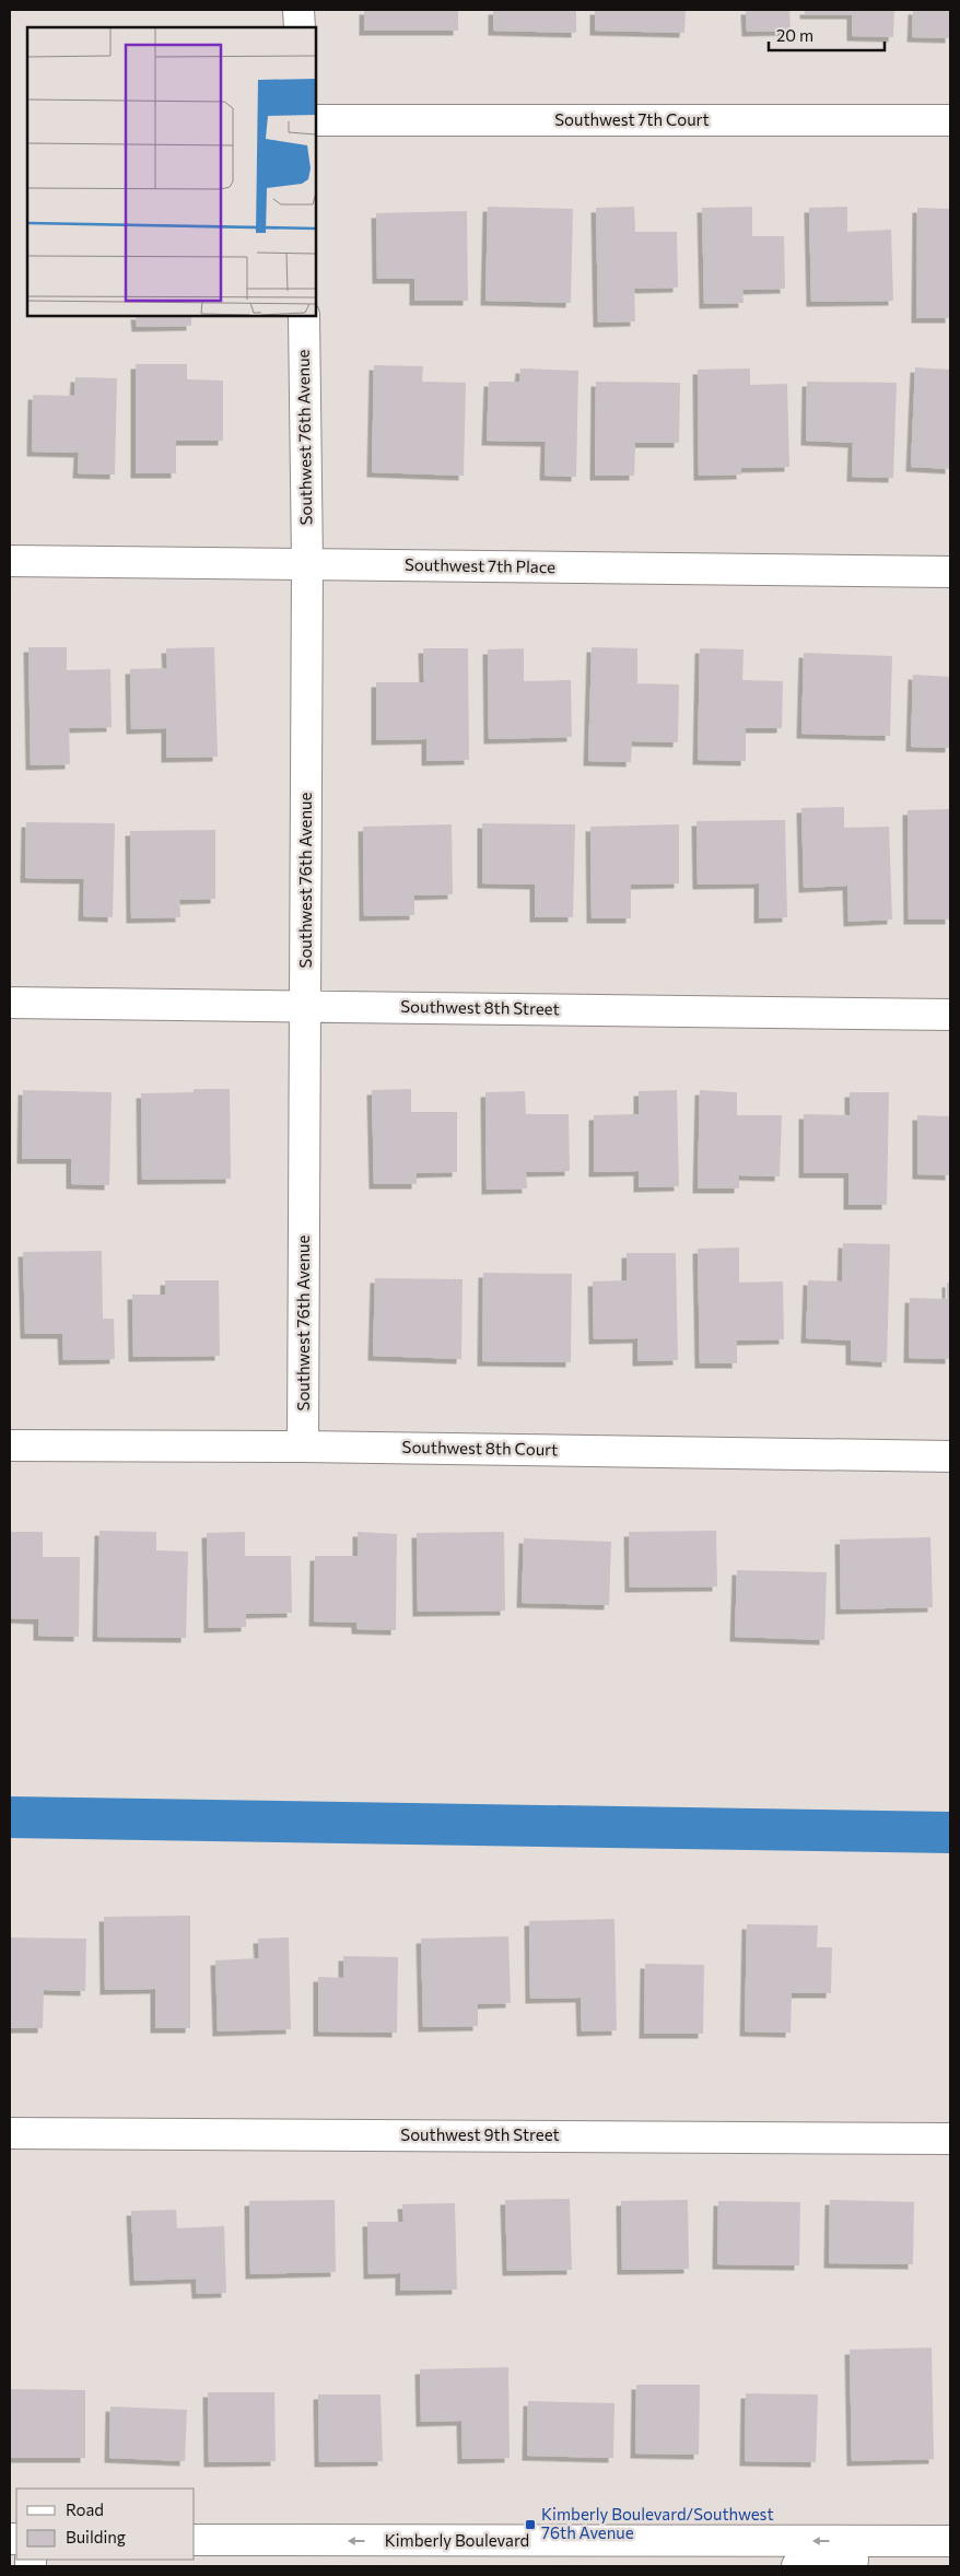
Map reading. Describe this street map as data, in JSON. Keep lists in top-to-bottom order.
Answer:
{
  "streets": {
    "street": [
      "Southwest 7th Court",
      "Southwest 76th Avenue",
      "Southwest 7th Place",
      "Southwest 8th Street",
      "Southwest 8th Court",
      "Southwest 9th Street",
      "Kimberly Boulevard"
    ]
  },
  "crossings": [
    ["Southwest 76th Avenue", "Southwest 7th Place"],
    ["Southwest 76th Avenue", "Southwest 8th Street"],
    ["Southwest 76th Avenue", "Southwest 8th Court"]
  ],
  "one_way": ["Kimberly Boulevard"],
  "places": {
    "transit": ["Kimberly Boulevard/Southwest 76th Avenue"]
  },
  "legend": ["Road", "Building"],
  "scale_bar": "20 m"
}
